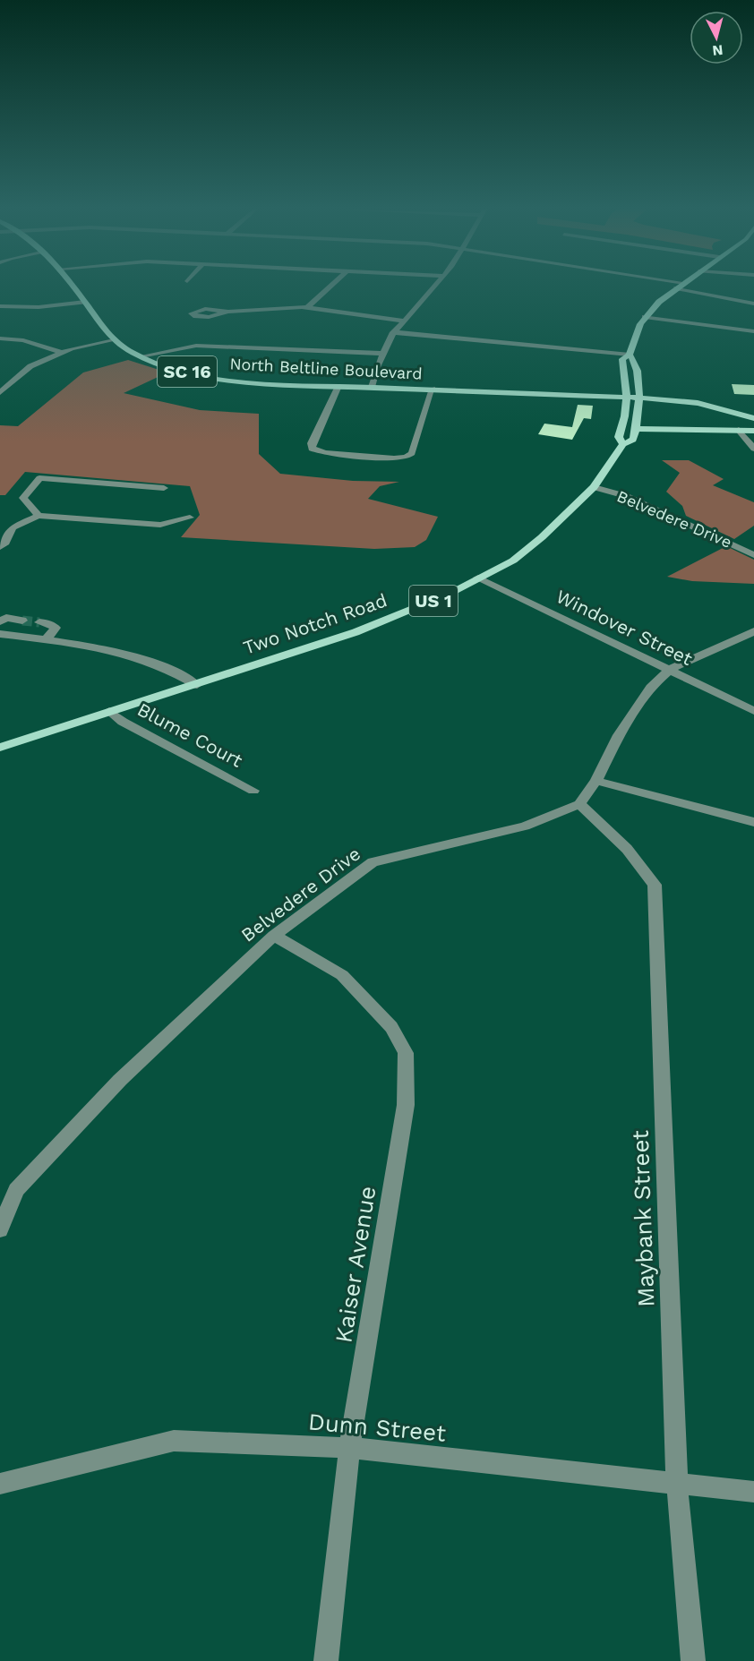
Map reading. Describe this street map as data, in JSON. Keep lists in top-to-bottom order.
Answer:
{
  "streets": {
    "main road": [
      "North Beltline Boulevard",
      "SC 16",
      "US 1",
      "Two Notch Road"
    ],
    "street": [
      "Belvedere Drive",
      "Windover Street",
      "Blume Court",
      "Maybank Street",
      "Kaiser Avenue",
      "Dunn Street"
    ]
  },
  "crossings": [
    ["Belvedere Drive", "Two Notch Road"],
    ["Belvedere Drive", "Windover Street"],
    ["Belvedere Drive", "Maybank Street"],
    ["Belvedere Drive", "Kaiser Avenue"],
    ["Two Notch Road", "Windover Street"],
    ["Two Notch Road", "Blume Court"],
    ["Maybank Street", "Dunn Street"],
    ["Kaiser Avenue", "Dunn Street"]
  ],
  "north": "bottom"
}
